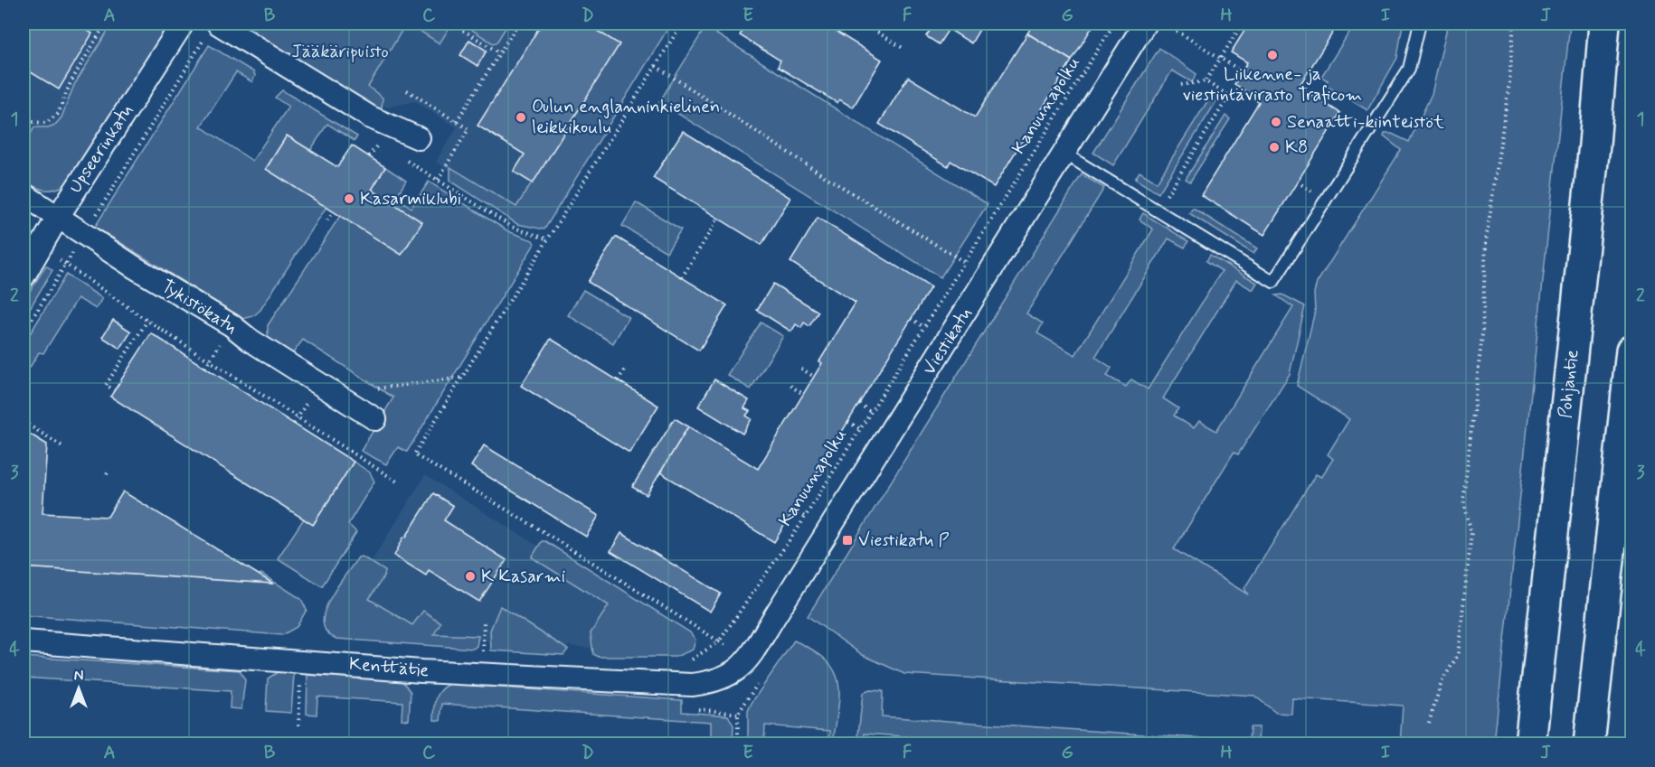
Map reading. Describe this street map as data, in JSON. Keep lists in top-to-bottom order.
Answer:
{
  "streets": {
    "highway": ["Pohjantie"],
    "street": [
      "Upseerinkatu",
      "Tykistökatu",
      "Viestikatu",
      "Kenttätie"
    ],
    "path": ["Kanuunapolku"]
  },
  "crossings": [
    ["Upseerinkatu", "Tykistökatu"],
    ["Viestikatu", "Kenttätie"]
  ],
  "parks": ["Jääkäripuisto"],
  "places": {
    "other": [
      "Liikenne- ja viestintävirasto Traficom",
      "Oulun englanninkielinen leikkikoulu",
      "Senaatti-kiinteistöt",
      "K8",
      "Kasarmiklubi",
      "K Kasarmi"
    ],
    "transit": ["Viestikatu P"]
  },
  "north": "top",
  "grid": {
    "columns": [
      "A",
      "B",
      "C",
      "D",
      "E",
      "F",
      "G",
      "H",
      "I",
      "J"
    ],
    "rows": [
      "1",
      "2",
      "3",
      "4"
    ]
  }
}
